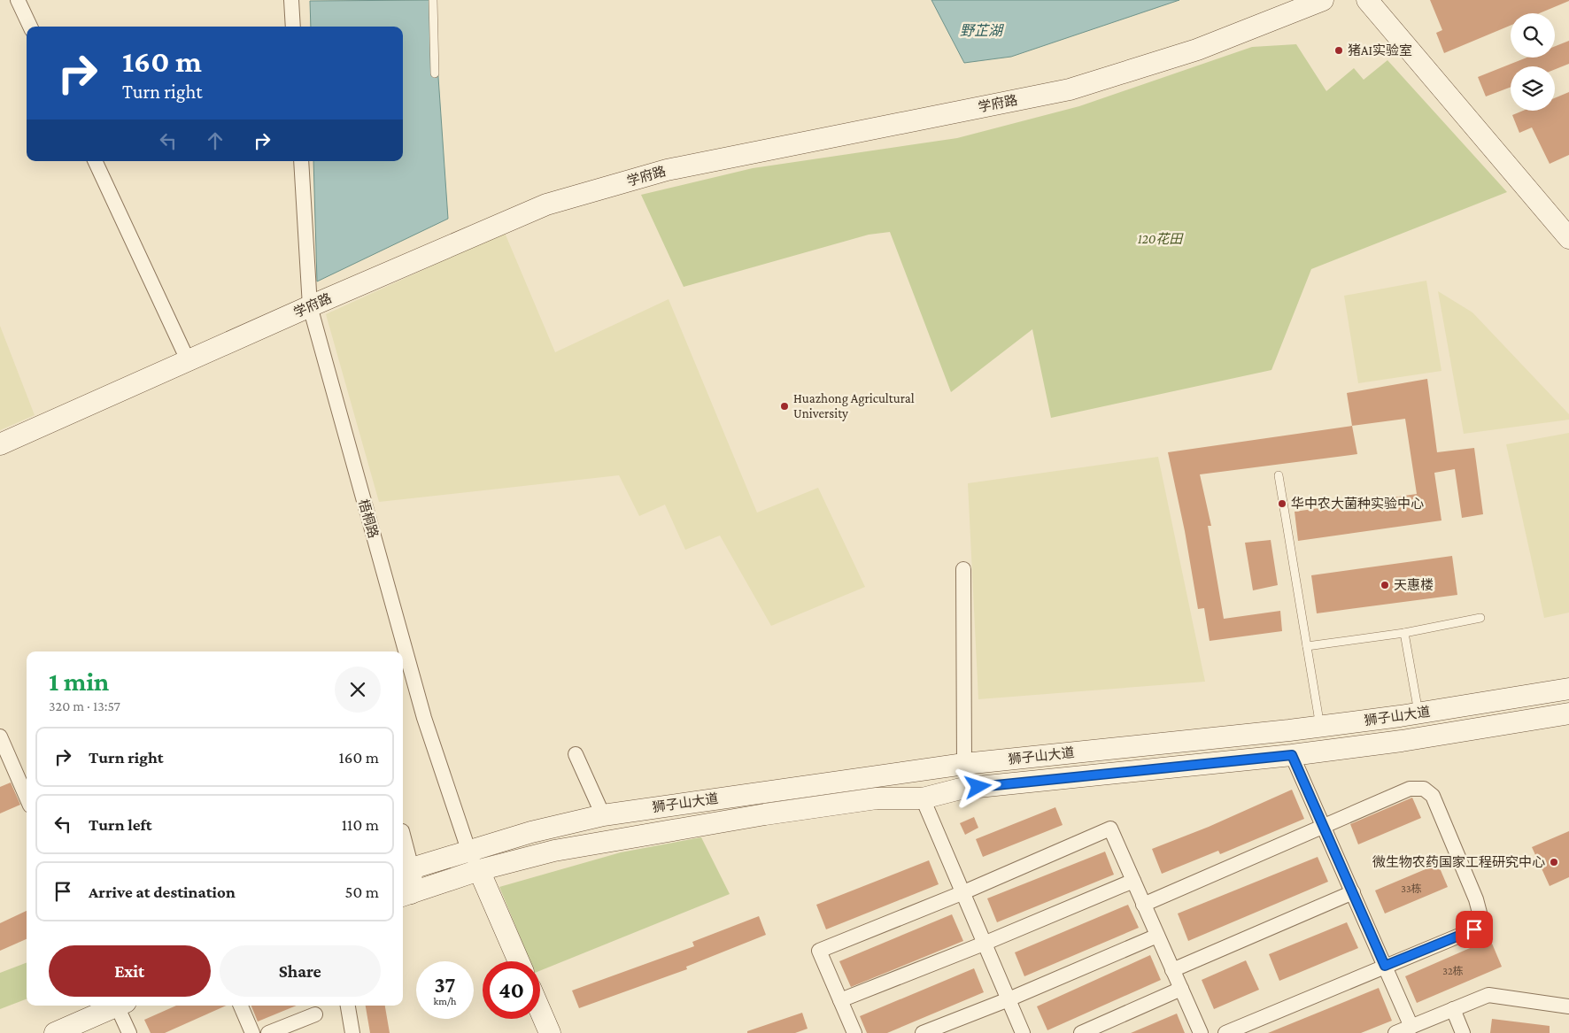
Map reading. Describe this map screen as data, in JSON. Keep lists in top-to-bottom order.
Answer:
{
  "streets": {
    "street": ["学府路", "梧桐路", "狮子山大道"]
  },
  "crossings": [
    ["学府路", "梧桐路"],
    ["梧桐路", "狮子山大道"]
  ],
  "water": ["野芷湖"],
  "parks": ["120花田"],
  "places": [
    "猪AI实验室",
    "Huazhong Agricultural University",
    "华中农大菌种实验中心",
    "天惠楼",
    "微生物农药国家工程研究中心"
  ],
  "house_numbers": ["33栋", "32栋"],
  "page": {
    "turn": ["160 m", "Turn right"],
    "heading": ["1 min", "320 m · 13:57"],
    "list": [
      {
        "name": "Turn right",
        "value": "160 m"
      },
      {
        "name": "Turn left",
        "value": "110 m"
      },
      {
        "name": "Arrive at destination",
        "value": "50 m"
      }
    ],
    "buttons": ["Exit", "Share"],
    "speed": "37 km/h",
    "limit": "40"
  }
}
